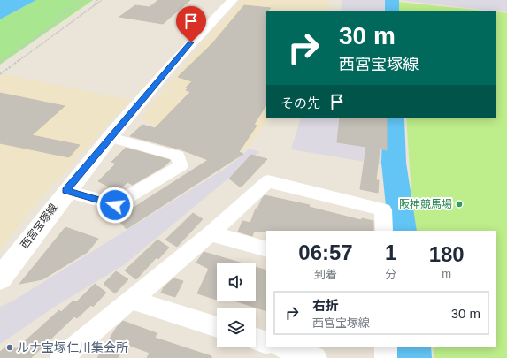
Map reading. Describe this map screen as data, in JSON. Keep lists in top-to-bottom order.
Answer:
{
  "streets": {
    "main road": ["西宮宝塚線"]
  },
  "places": ["阪神競馬場", "ルナ宝塚仁川集会所"],
  "page": {
    "turn": ["30 m", "西宮宝塚線"],
    "then": "その先",
    "eta": [
      "06:57",
      "到着",
      "1",
      "分",
      "180",
      "m"
    ],
    "list": [
      {
        "name": "右折",
        "note": "西宮宝塚線",
        "value": "30 m"
      }
    ]
  }
}
